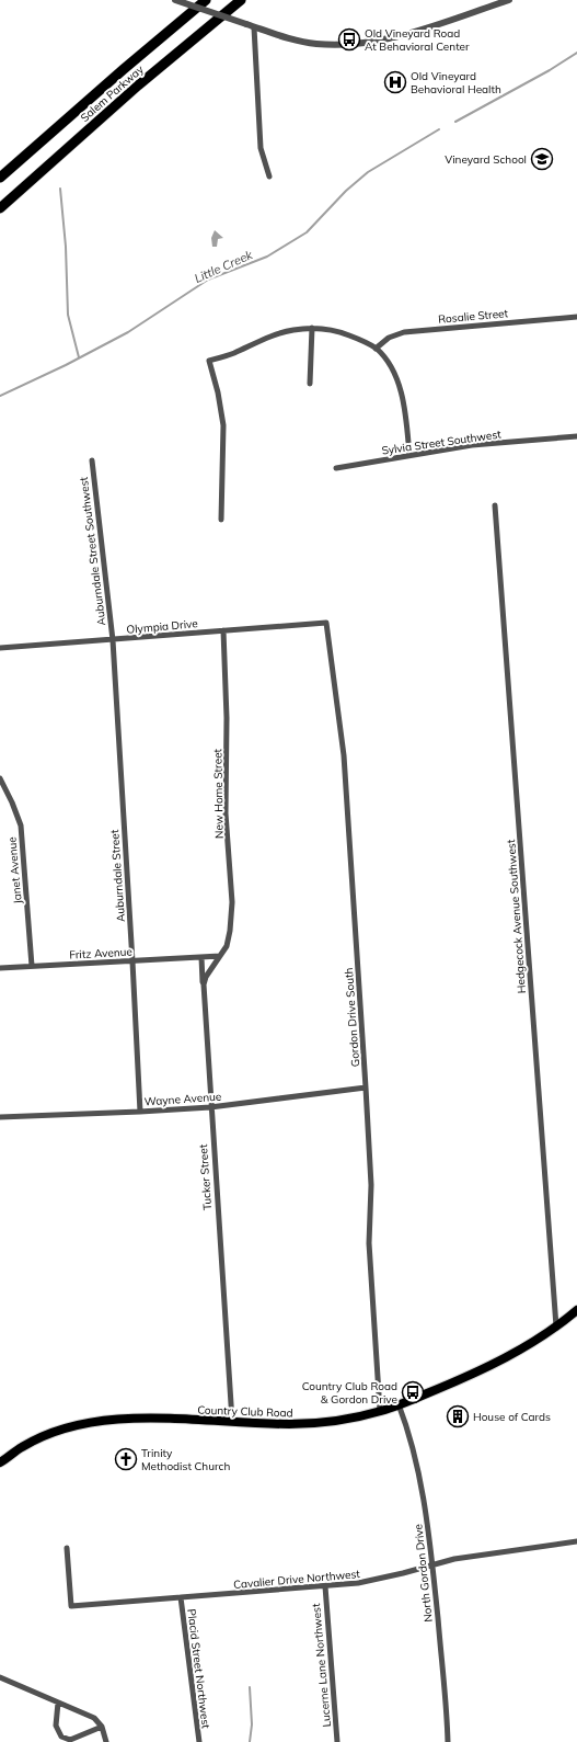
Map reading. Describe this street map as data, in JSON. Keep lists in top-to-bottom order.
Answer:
{
  "streets": {
    "highway": ["Salem Parkway"],
    "main road": ["Country Club Road"],
    "street": [
      "Rosalie Street",
      "Sylvia Street Southwest",
      "Auburndale Street Southwest",
      "Olympia Drive",
      "New Home Street",
      "Janet Avenue",
      "Auburndale Street",
      "Hedgecock Avenue Southwest",
      "Fritz Avenue",
      "Gordon Drive South",
      "Wayne Avenue",
      "Tucker Street",
      "North Gordon Drive",
      "Cavalier Drive Northwest",
      "Lucerne Lane Northwest",
      "Placid Street Northwest"
    ]
  },
  "crossings": [
    ["Auburndale Street Southwest", "Olympia Drive"],
    ["Auburndale Street Southwest", "Auburndale Street"],
    ["Olympia Drive", "New Home Street"],
    ["Olympia Drive", "Auburndale Street"],
    ["Olympia Drive", "Gordon Drive South"],
    ["Janet Avenue", "Fritz Avenue"],
    ["Auburndale Street", "Fritz Avenue"],
    ["Auburndale Street", "Wayne Avenue"],
    ["Hedgecock Avenue Southwest", "Country Club Road"],
    ["Fritz Avenue", "Tucker Street"],
    ["Gordon Drive South", "Wayne Avenue"],
    ["Gordon Drive South", "Country Club Road"],
    ["Wayne Avenue", "Tucker Street"],
    ["Tucker Street", "Country Club Road"],
    ["Country Club Road", "North Gordon Drive"],
    ["North Gordon Drive", "Cavalier Drive Northwest"],
    ["Cavalier Drive Northwest", "Lucerne Lane Northwest"],
    ["Cavalier Drive Northwest", "Placid Street Northwest"]
  ],
  "water": ["Little Creek"],
  "places": {
    "bus stop": ["Old Vineyard Road At Behavioral Center", "Country Club Road & Gordon Drive"],
    "hospital": ["Old Vineyard Behavioral Health"],
    "school or university": ["Vineyard School"],
    "building": ["House of Cards"],
    "church": ["Trinity Methodist Church"]
  }
}
